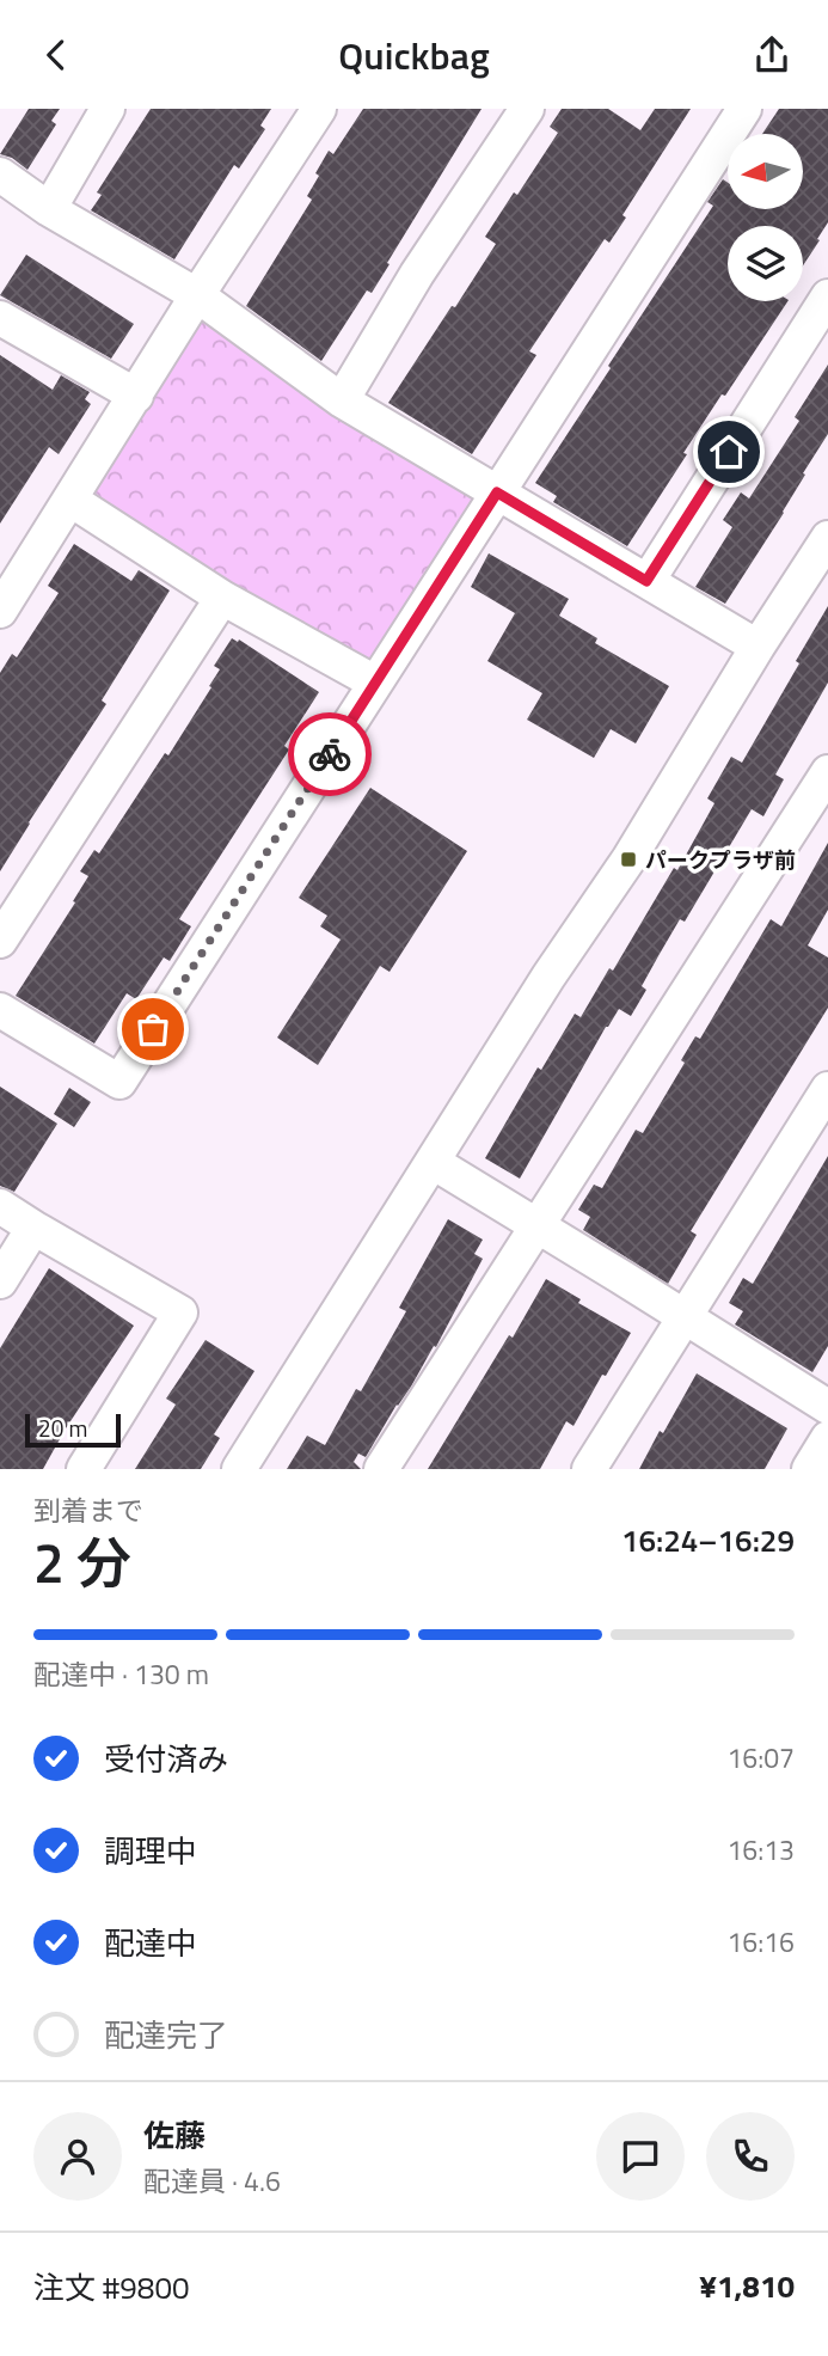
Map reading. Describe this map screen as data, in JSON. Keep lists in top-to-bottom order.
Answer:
{
  "places": {
    "transit": ["パークプラザ前"]
  },
  "scale_bar": "20 m",
  "north": "left",
  "page": {
    "header": "Quickbag",
    "scale": "20 m",
    "heading": ["2 分", "到着まで", "16:24–16:29"],
    "panel": [
      "佐藤",
      "配達員 · 4.6",
      "注文 #9800",
      "¥1,810"
    ],
    "bar": "配達中 · 130 m",
    "list": [
      ["受付済み", "16:07"],
      ["調理中", "16:13"],
      ["配達中", "16:16"],
      "配達完了"
    ]
  }
}
